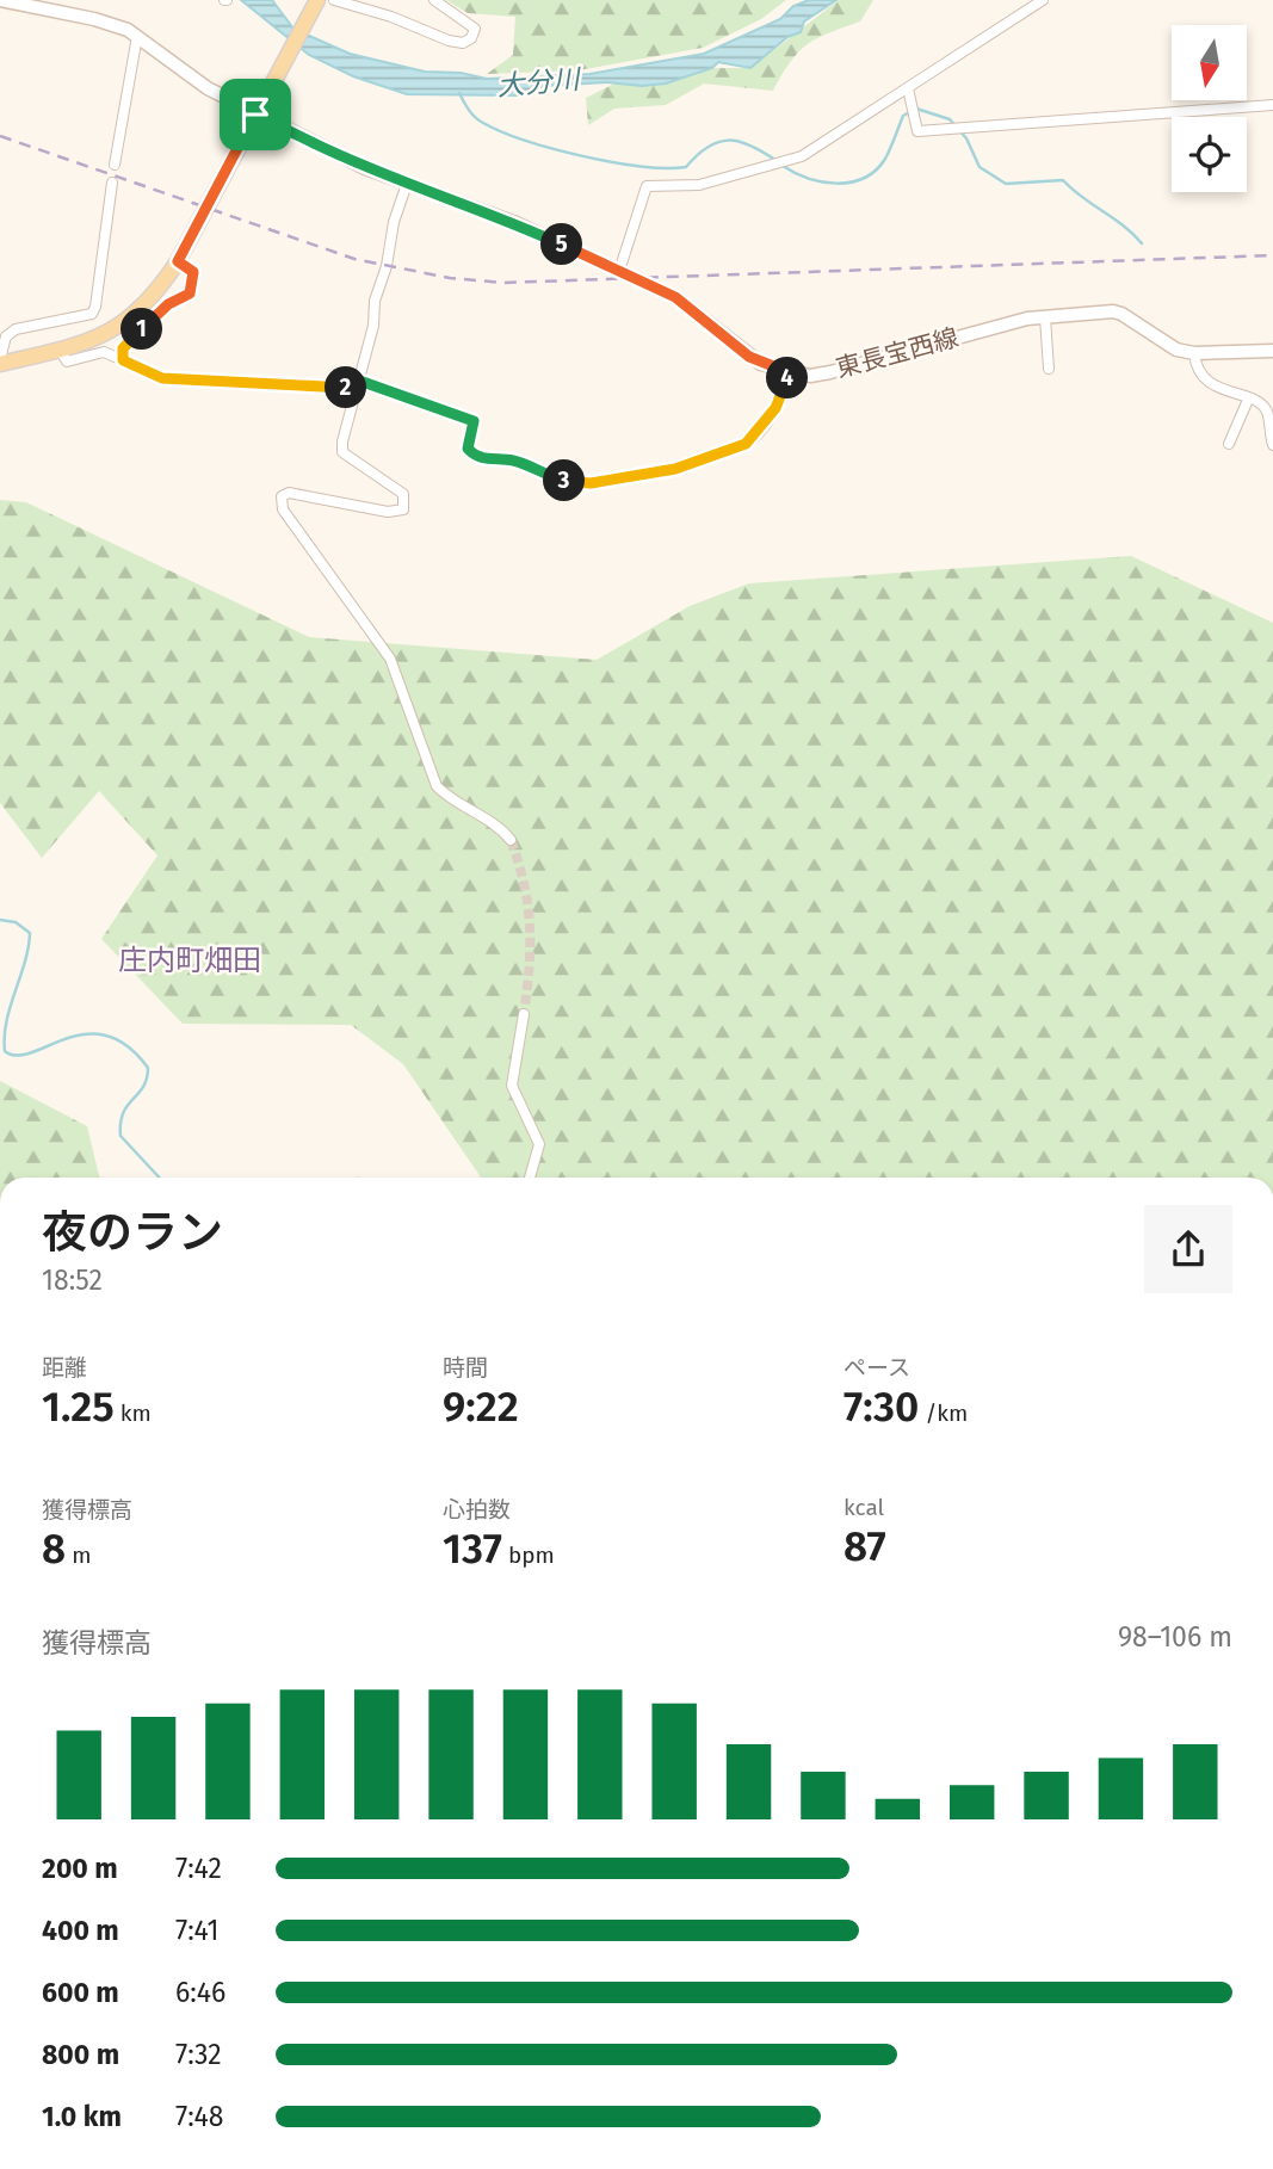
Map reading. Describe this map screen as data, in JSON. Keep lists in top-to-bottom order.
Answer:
{
  "streets": {
    "main road": ["東長宝西線"]
  },
  "districts": ["庄内町畑田"],
  "water": ["大分川"],
  "north": "bottom",
  "page": {
    "pins": [
      "5",
      "1",
      "4",
      "2",
      "3"
    ],
    "heading": ["夜のラン", "18:52"],
    "stats": [
      ["距離", "1.25 km"],
      ["時間", "9:22"],
      ["ペース", "7:30 /km"],
      ["獲得標高", "8 m"],
      ["心拍数", "137 bpm"],
      ["kcal", "87"]
    ],
    "chart": ["獲得標高", "98–106 m"],
    "list": [
      {
        "name": "200 m",
        "note": "7:42"
      },
      {
        "name": "400 m",
        "note": "7:41"
      },
      {
        "name": "600 m",
        "note": "6:46"
      },
      {
        "name": "800 m",
        "note": "7:32"
      },
      {
        "name": "1.0 km",
        "note": "7:48"
      }
    ]
  }
}
